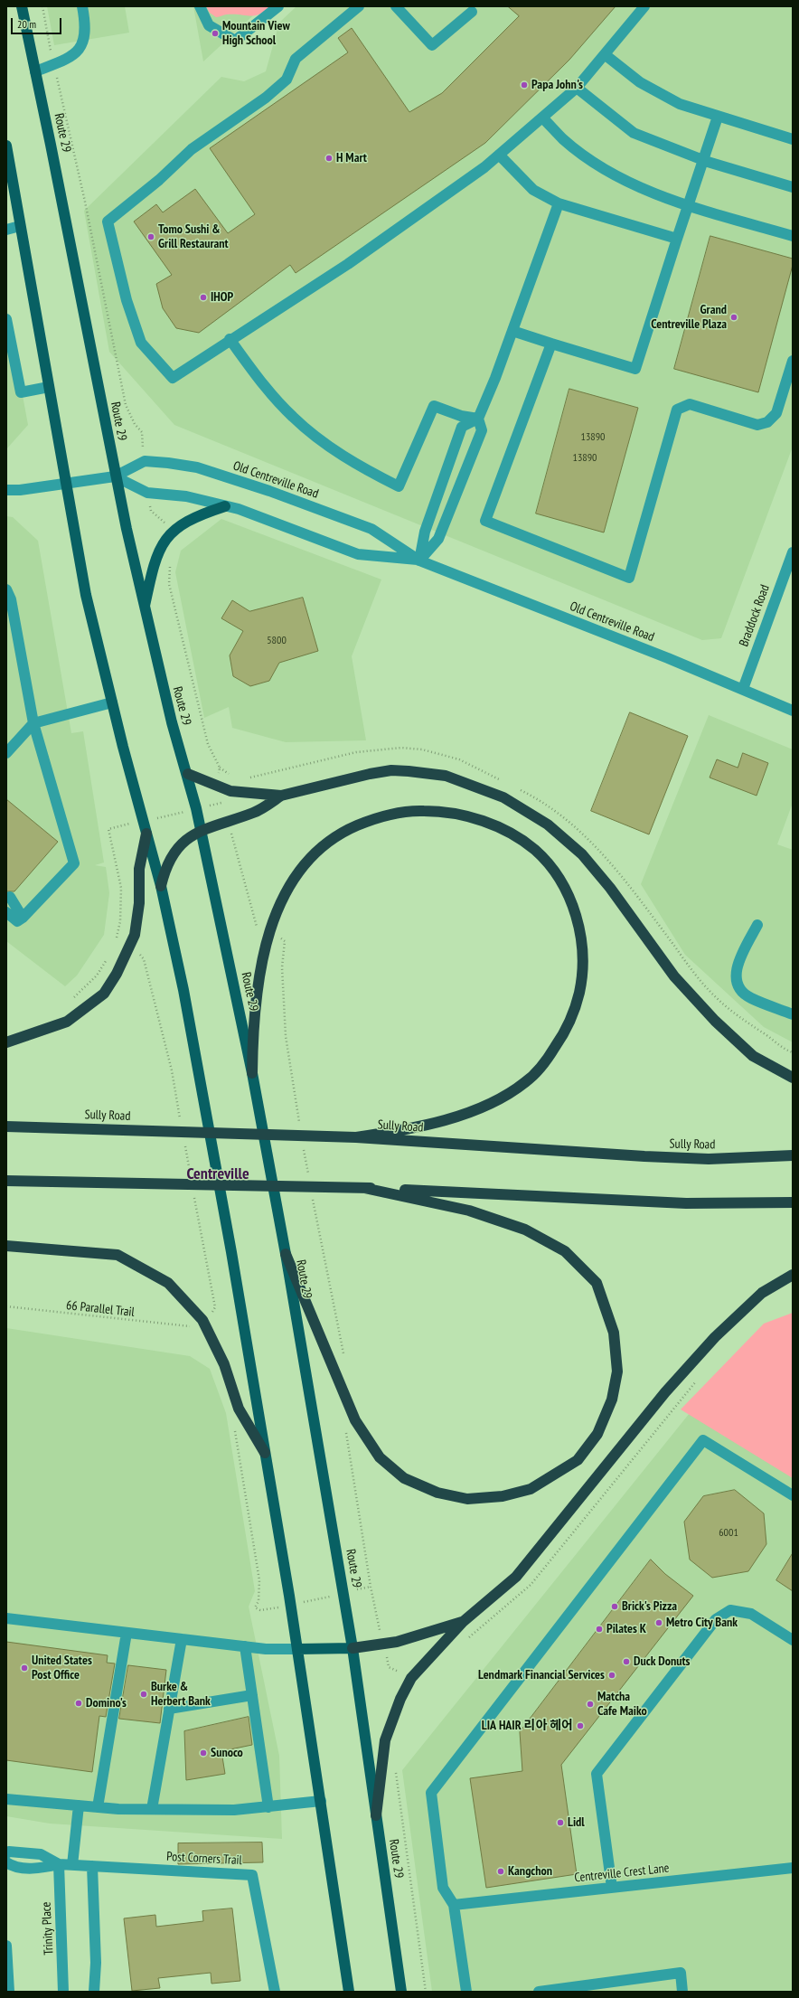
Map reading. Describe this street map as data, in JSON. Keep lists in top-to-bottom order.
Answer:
{
  "streets": {
    "highway": ["Sully Road"],
    "main road": ["Route 29"],
    "street": [
      "Old Centreville Road",
      "Braddock Road",
      "Post Corners Trail",
      "Centreville Crest Lane",
      "Trinity Place"
    ],
    "path": ["66 Parallel Trail"]
  },
  "crossings": [
    ["Route 29", "Old Centreville Road"],
    ["Old Centreville Road", "Braddock Road"],
    ["Post Corners Trail", "Trinity Place"]
  ],
  "districts": ["Centreville"],
  "places": [
    "Mountain View High School",
    "Papa John's",
    "H Mart",
    "Tomo Sushi & Grill Restaurant",
    "IHOP",
    "Grand Centreville Plaza",
    "Brick's Pizza",
    "Metro City Bank",
    "Pilates K",
    "Duck Donuts",
    "United States Post Office",
    "Lendmark Financial Services",
    "Burke & Herbert Bank",
    "Domino's",
    "Matcha Cafe Maiko",
    "LIA HAIR 리아 헤어",
    "Sunoco",
    "Lidl",
    "Kangchon"
  ],
  "house_numbers": [
    "13890",
    "13890",
    "5800",
    "6001"
  ],
  "scale_bar": "20 m"
}
